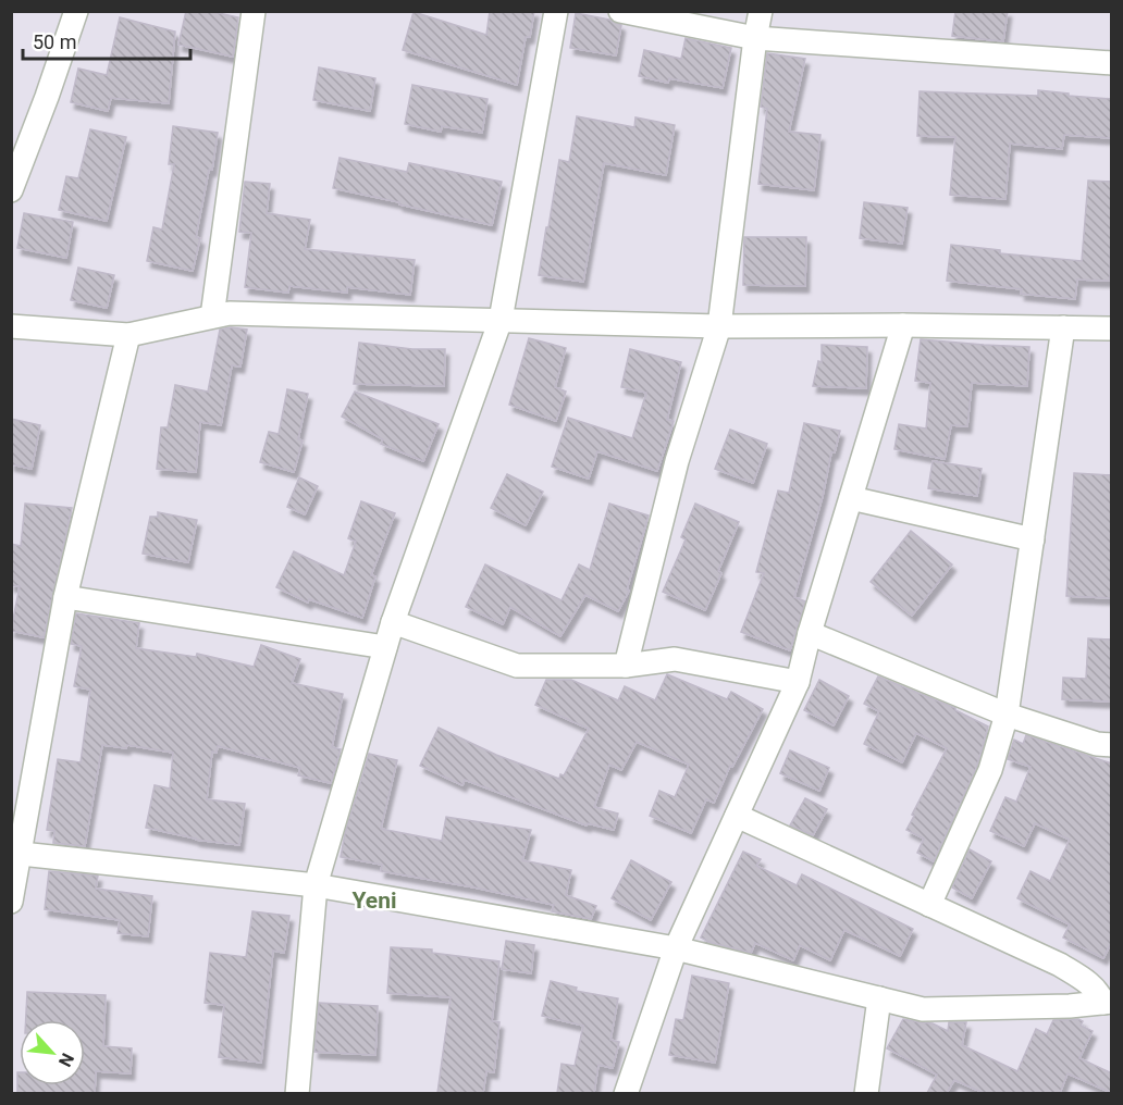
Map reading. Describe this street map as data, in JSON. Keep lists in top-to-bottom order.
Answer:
{
  "districts": ["Yeni"],
  "scale_bar": "50 m",
  "north": "bottom right"
}
